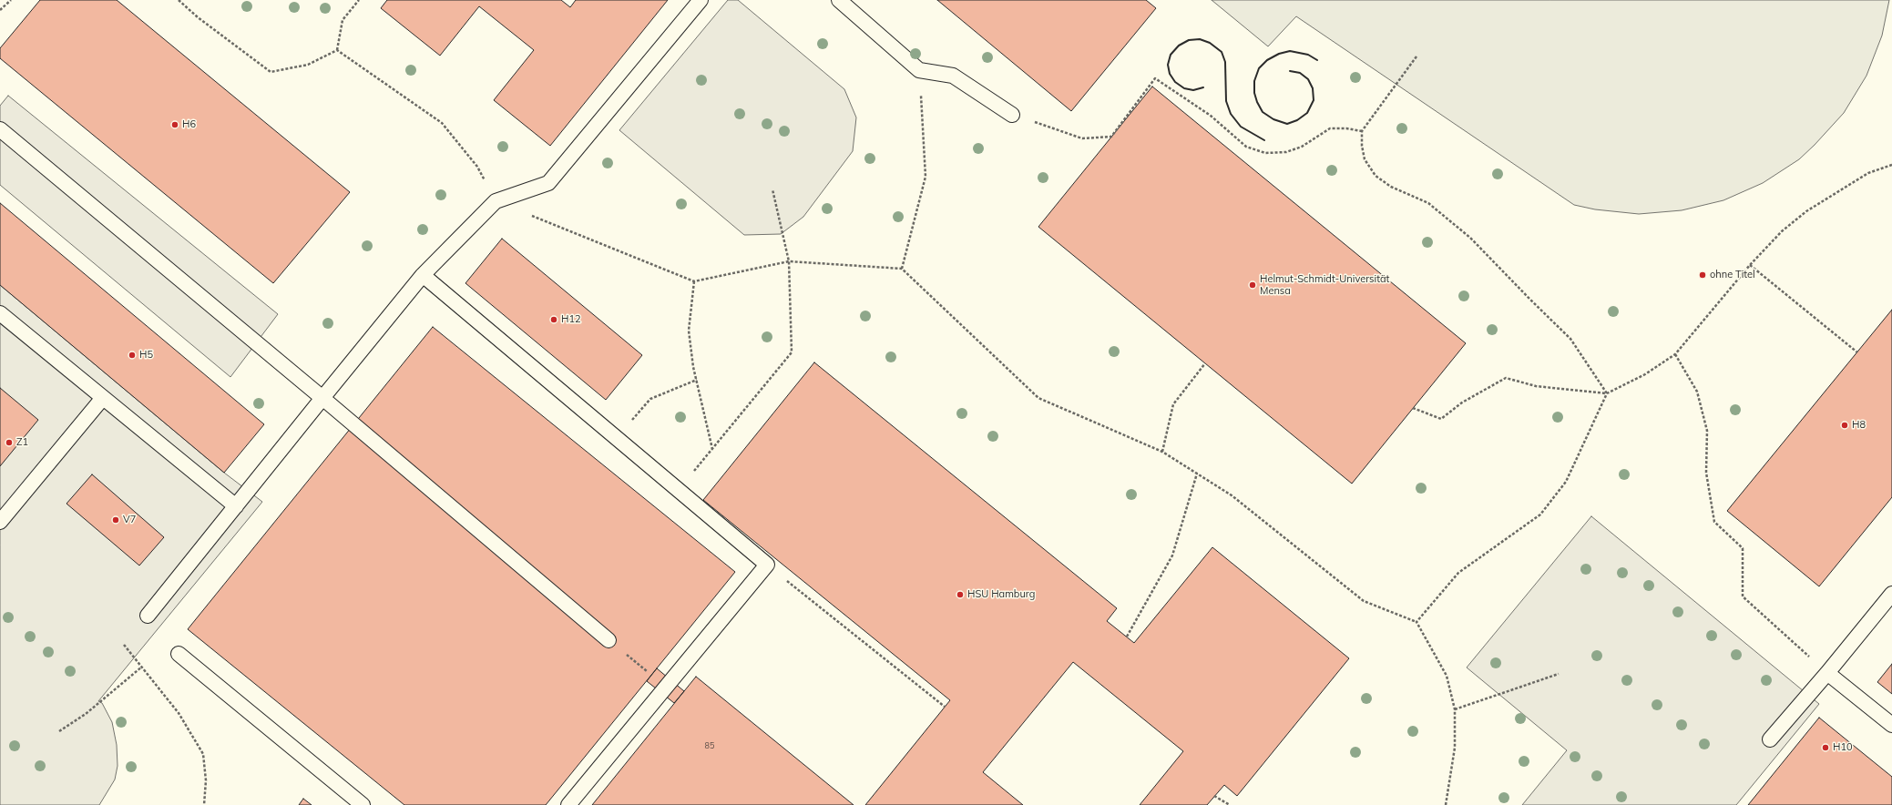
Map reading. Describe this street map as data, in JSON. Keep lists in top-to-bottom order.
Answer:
{
  "places": [
    "H6",
    "ohne Titel",
    "Helmut-Schmidt-Universität Mensa",
    "H12",
    "H5",
    "H8",
    "Z1",
    "V7",
    "HSU Hamburg",
    "H10"
  ],
  "house_numbers": ["85"]
}
